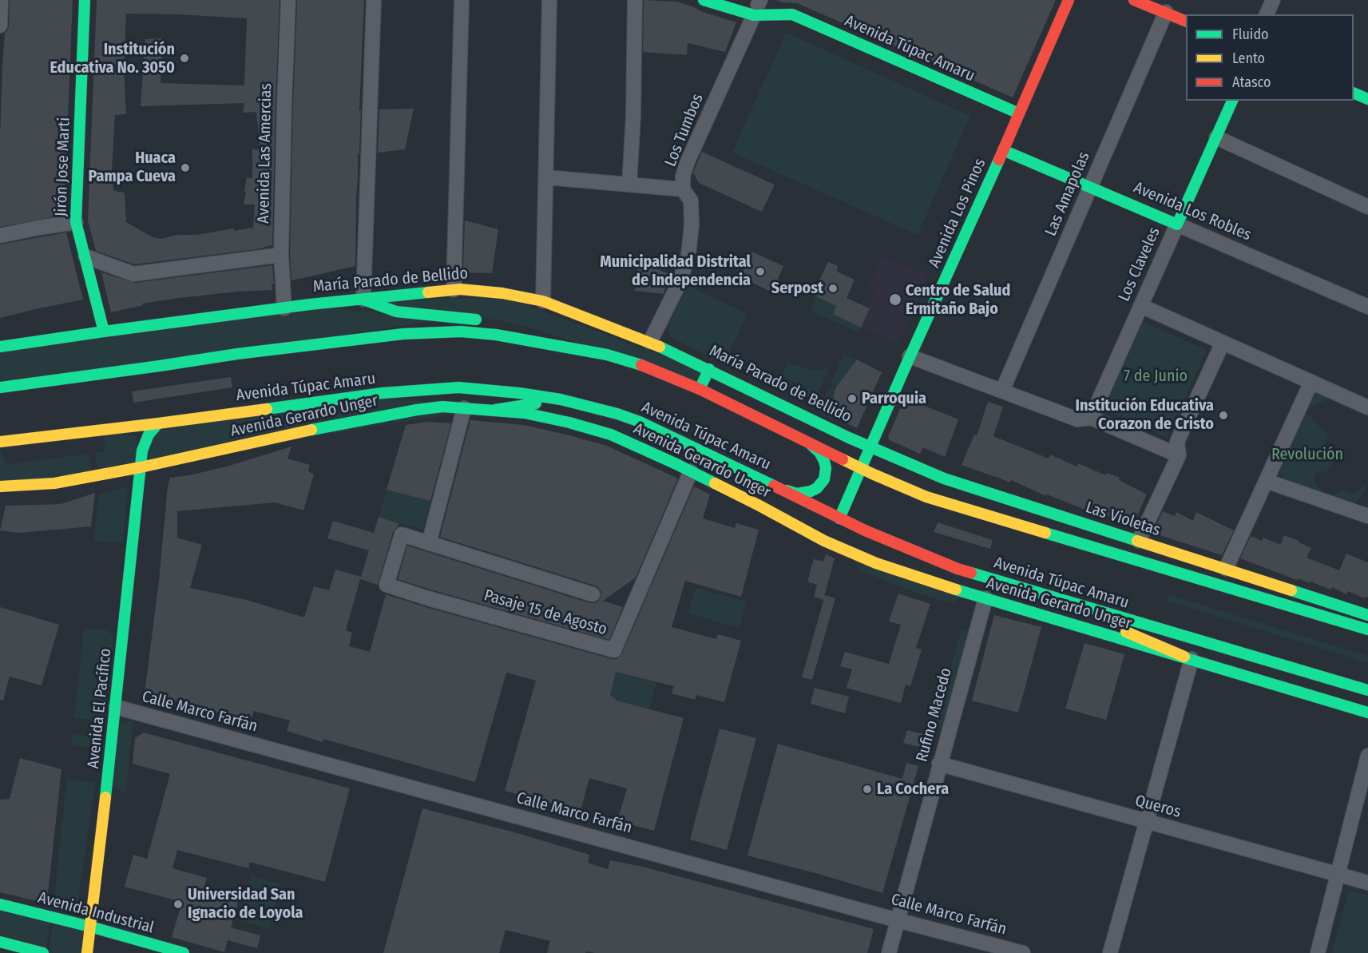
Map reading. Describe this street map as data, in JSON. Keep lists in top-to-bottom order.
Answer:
{
  "streets": {
    "street": [
      "Avenida Túpac Amaru",
      "Los Tumbos",
      "Avenida Las Amercias",
      "Jirón Jose Marti",
      "Las Amapolas",
      "Avenida Los Robles",
      "Avenida Los Pinos",
      "Los Claveles",
      "María Parado de Bellido",
      "Avenida Gerardo Unger",
      "Las Violetas",
      "Pasaje 15 de Agosto",
      "Avenida El Pacífico",
      "Calle Marco Farfán",
      "Rufino Macedo",
      "Queros",
      "Avenida Industrial"
    ]
  },
  "crossings": [
    ["Avenida Túpac Amaru", "Los Tumbos"],
    ["Avenida Túpac Amaru", "Avenida Los Pinos"],
    ["Los Tumbos", "María Parado de Bellido"],
    ["Avenida Las Amercias", "María Parado de Bellido"],
    ["Jirón Jose Marti", "María Parado de Bellido"],
    ["Las Amapolas", "Avenida Los Robles"],
    ["Avenida Los Robles", "Avenida Los Pinos"],
    ["Avenida Los Robles", "Los Claveles"],
    ["Avenida Los Pinos", "María Parado de Bellido"],
    ["Avenida Los Pinos", "Las Violetas"],
    ["María Parado de Bellido", "Las Violetas"],
    ["Avenida Gerardo Unger", "Pasaje 15 de Agosto"],
    ["Avenida Gerardo Unger", "Avenida El Pacífico"],
    ["Avenida Gerardo Unger", "Rufino Macedo"],
    ["Avenida El Pacífico", "Calle Marco Farfán"],
    ["Avenida El Pacífico", "Avenida Industrial"],
    ["Calle Marco Farfán", "Rufino Macedo"],
    ["Rufino Macedo", "Queros"]
  ],
  "parks": ["7 de Junio", "Revolución"],
  "places": [
    "Institución Educativa No. 3050",
    "Huaca Pampa Cueva",
    "Municipalidad Distrital de Independencia",
    "Serpost",
    "Centro de Salud Ermitaño Bajo",
    "Parroquia",
    "Institución Educativa Corazon de Cristo",
    "La Cochera",
    "Universidad San Ignacio de Loyola"
  ],
  "legend": ["Fluido", "Lento", "Atasco"]
}
